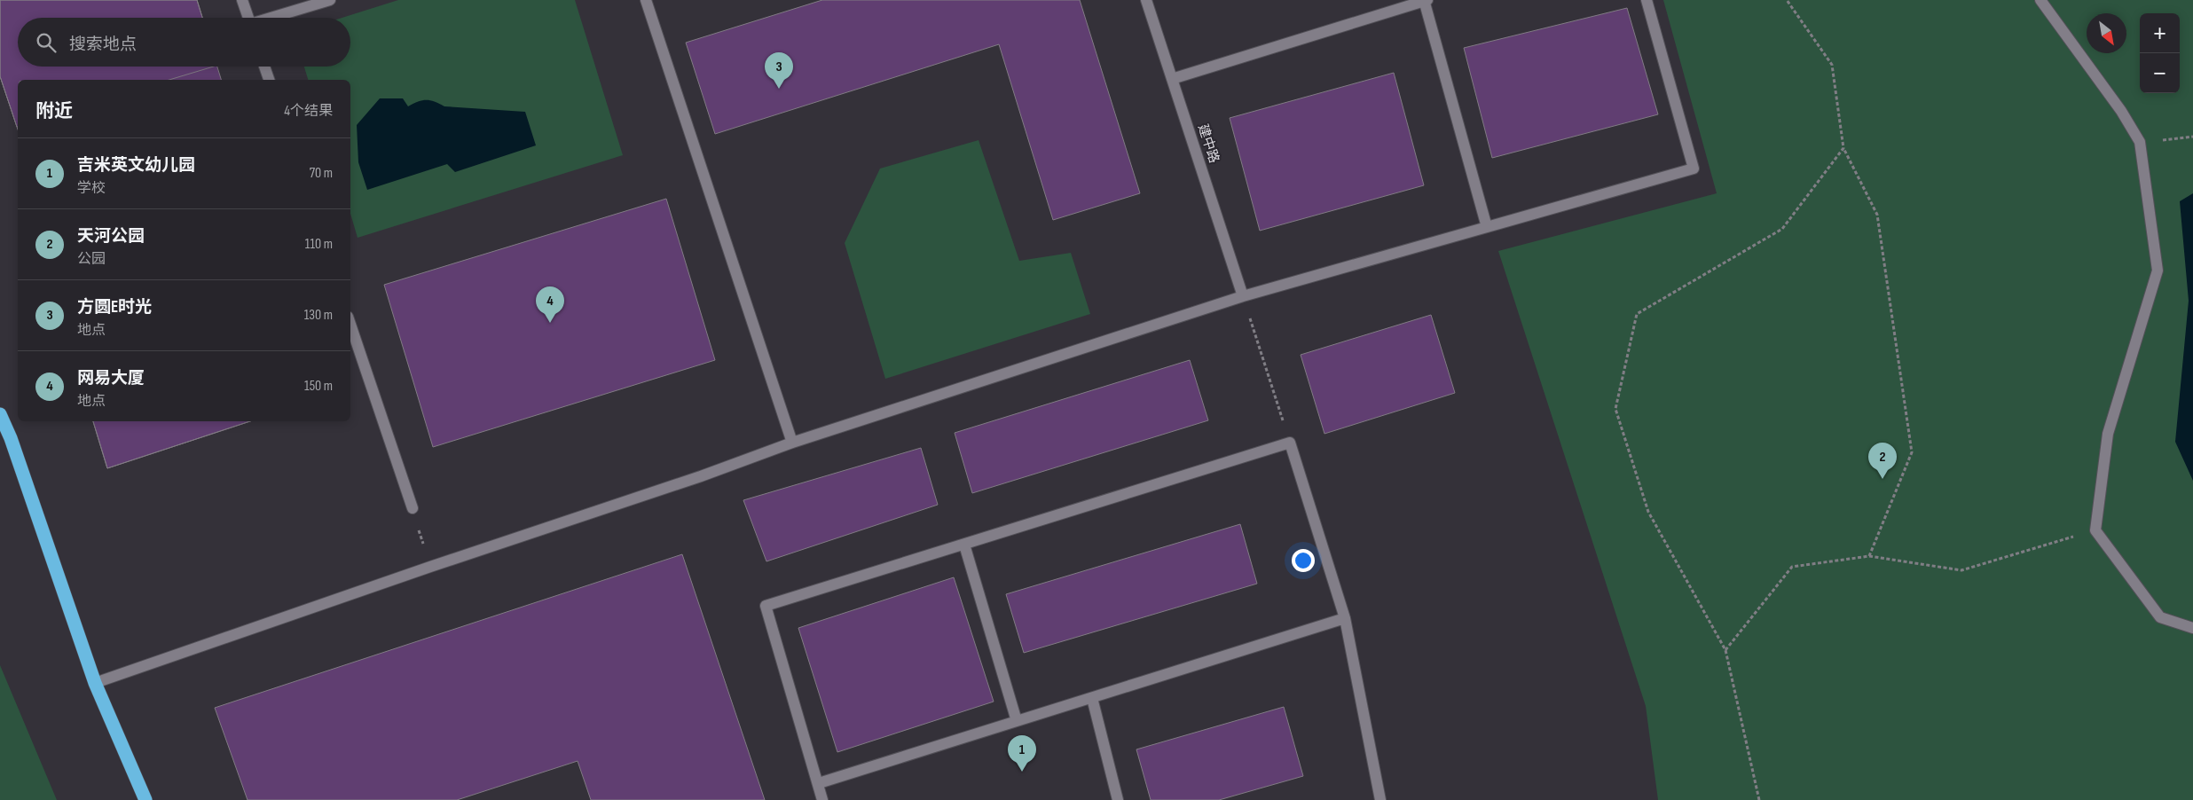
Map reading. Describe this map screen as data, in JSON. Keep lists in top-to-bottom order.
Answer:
{
  "streets": {
    "street": ["建中路"]
  },
  "north": "bottom right",
  "page": {
    "map_buttons": ["+", "−"],
    "search": "搜索地点",
    "pins": [
      "3",
      "4",
      "2",
      "1"
    ],
    "heading": ["附近", "4个结果"],
    "list": [
      {
        "mark": "1",
        "name": "吉米英文幼儿园",
        "note": "学校",
        "value": "70 m"
      },
      {
        "mark": "2",
        "name": "天河公园",
        "note": "公园",
        "value": "110 m"
      },
      {
        "mark": "3",
        "name": "方圆E时光",
        "note": "地点",
        "value": "130 m"
      },
      {
        "mark": "4",
        "name": "网易大厦",
        "note": "地点",
        "value": "150 m"
      }
    ]
  }
}
